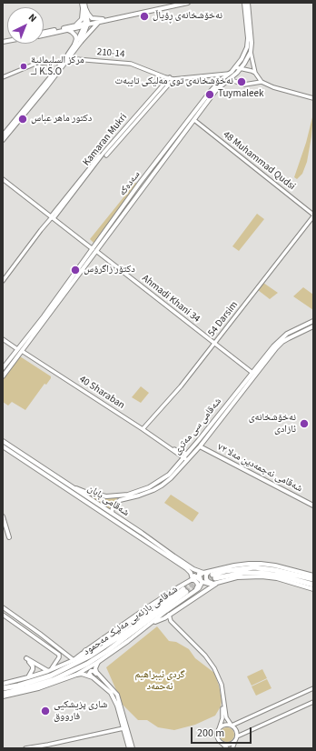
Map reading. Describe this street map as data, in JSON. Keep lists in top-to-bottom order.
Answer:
{
  "streets": {
    "highway": ["شەقامی بازنەیی مەلیک مەحمود"],
    "main road": [
      "سەدەکە",
      "شەقامی سی مەتری",
      "شەقامی نەجمەدین مەلا ٧٢",
      "شەقامی بابان"
    ],
    "street": [
      "210-14",
      "Kamaran Mukri",
      "48 Muhammad Qudsi",
      "Ahmadi Khani 34",
      "54 Darsim",
      "40 Sharaban"
    ]
  },
  "crossings": [
    ["210-14", "Kamaran Mukri"],
    ["Kamaran Mukri", "Ahmadi Khani 34"],
    ["48 Muhammad Qudsi", "سەدەکە"],
    ["48 Muhammad Qudsi", "54 Darsim"],
    ["سەدەکە", "Ahmadi Khani 34"],
    ["سەدەکە", "40 Sharaban"],
    ["Ahmadi Khani 34", "54 Darsim"],
    ["Ahmadi Khani 34", "شەقامی سی مەتری"],
    ["54 Darsim", "40 Sharaban"],
    ["40 Sharaban", "شەقامی سی مەتری"],
    ["شەقامی سی مەتری", "شەقامی نەجمەدین مەلا ٧٢"],
    ["شەقامی سی مەتری", "شەقامی بابان"]
  ],
  "parks": ["گردی ئیبراھیم ئەحمەد"],
  "places": [
    "نەخۆشخانەی ڕۆیاڵ",
    "مرکز السلیمانیة لــ K.S.O",
    "نەخۆشخانەی توی مەلیكی تایبەت",
    "Tuymaleek",
    "دكتور ماهر عباس",
    "دکتۆر زاگرۆس",
    "نەخۆشخانەی ئازادی",
    "شاری پزیشکیی فارووق"
  ],
  "scale_bar": "200 m",
  "north": "top right"
}
